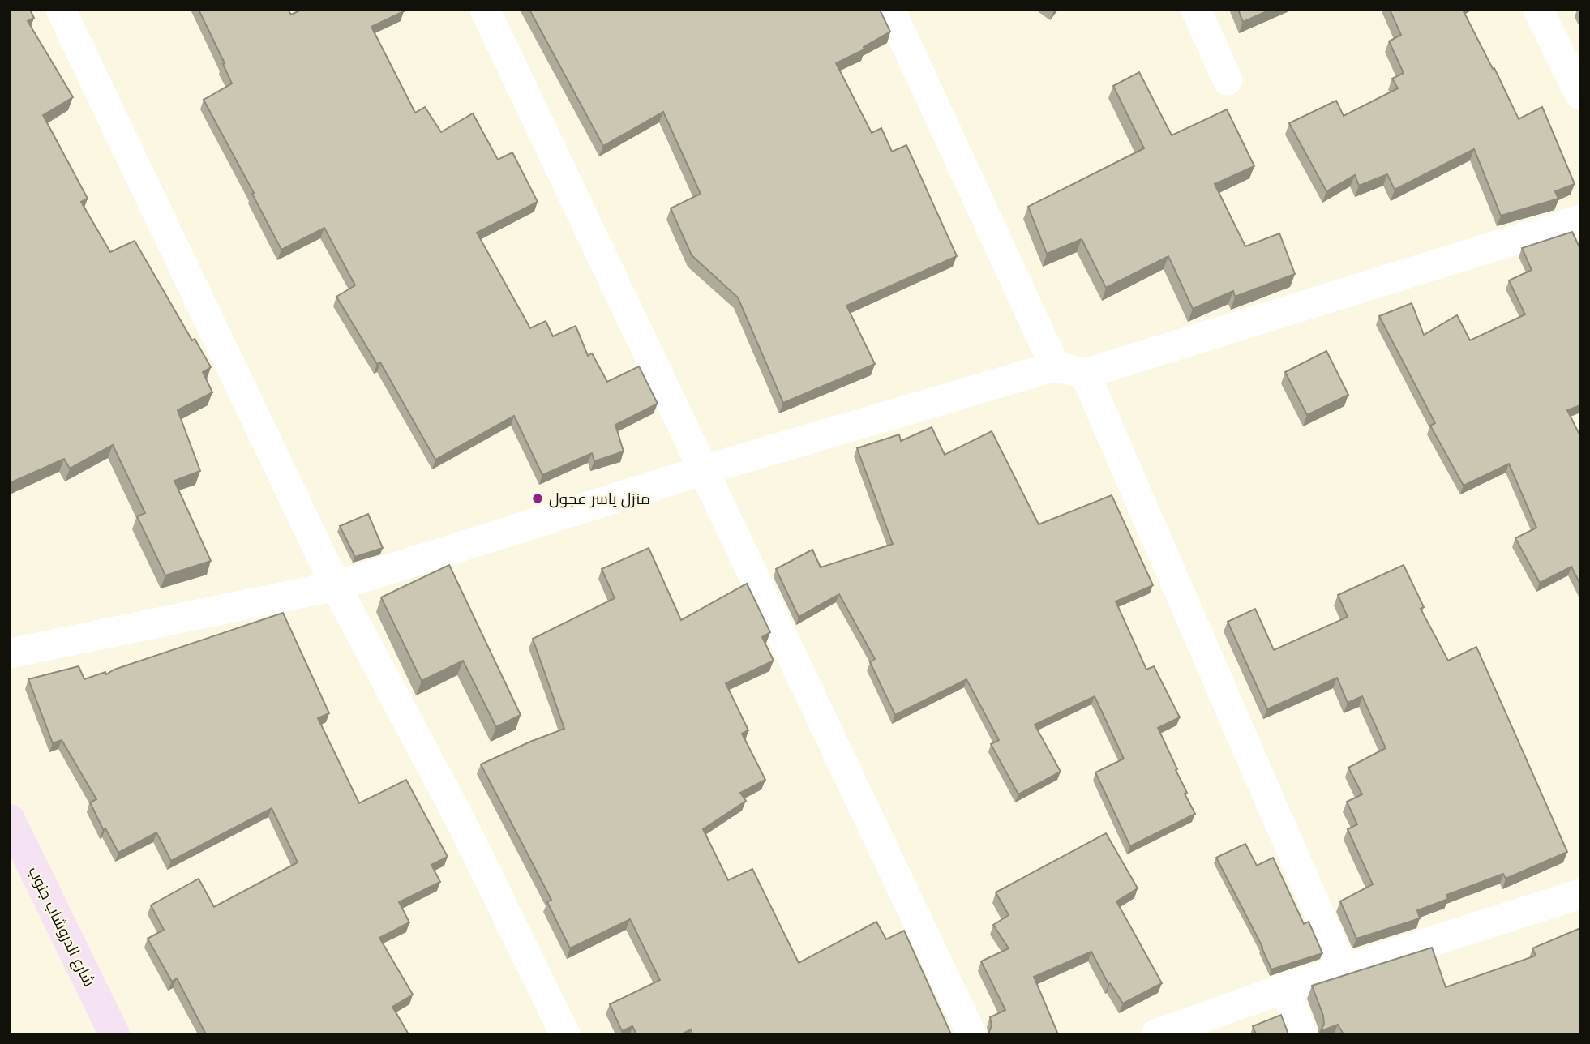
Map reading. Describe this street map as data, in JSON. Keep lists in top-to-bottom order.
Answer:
{
  "streets": {
    "street": ["شارع الدروشاب جنوب"]
  },
  "places": ["منزل ياسر عجول"]
}
